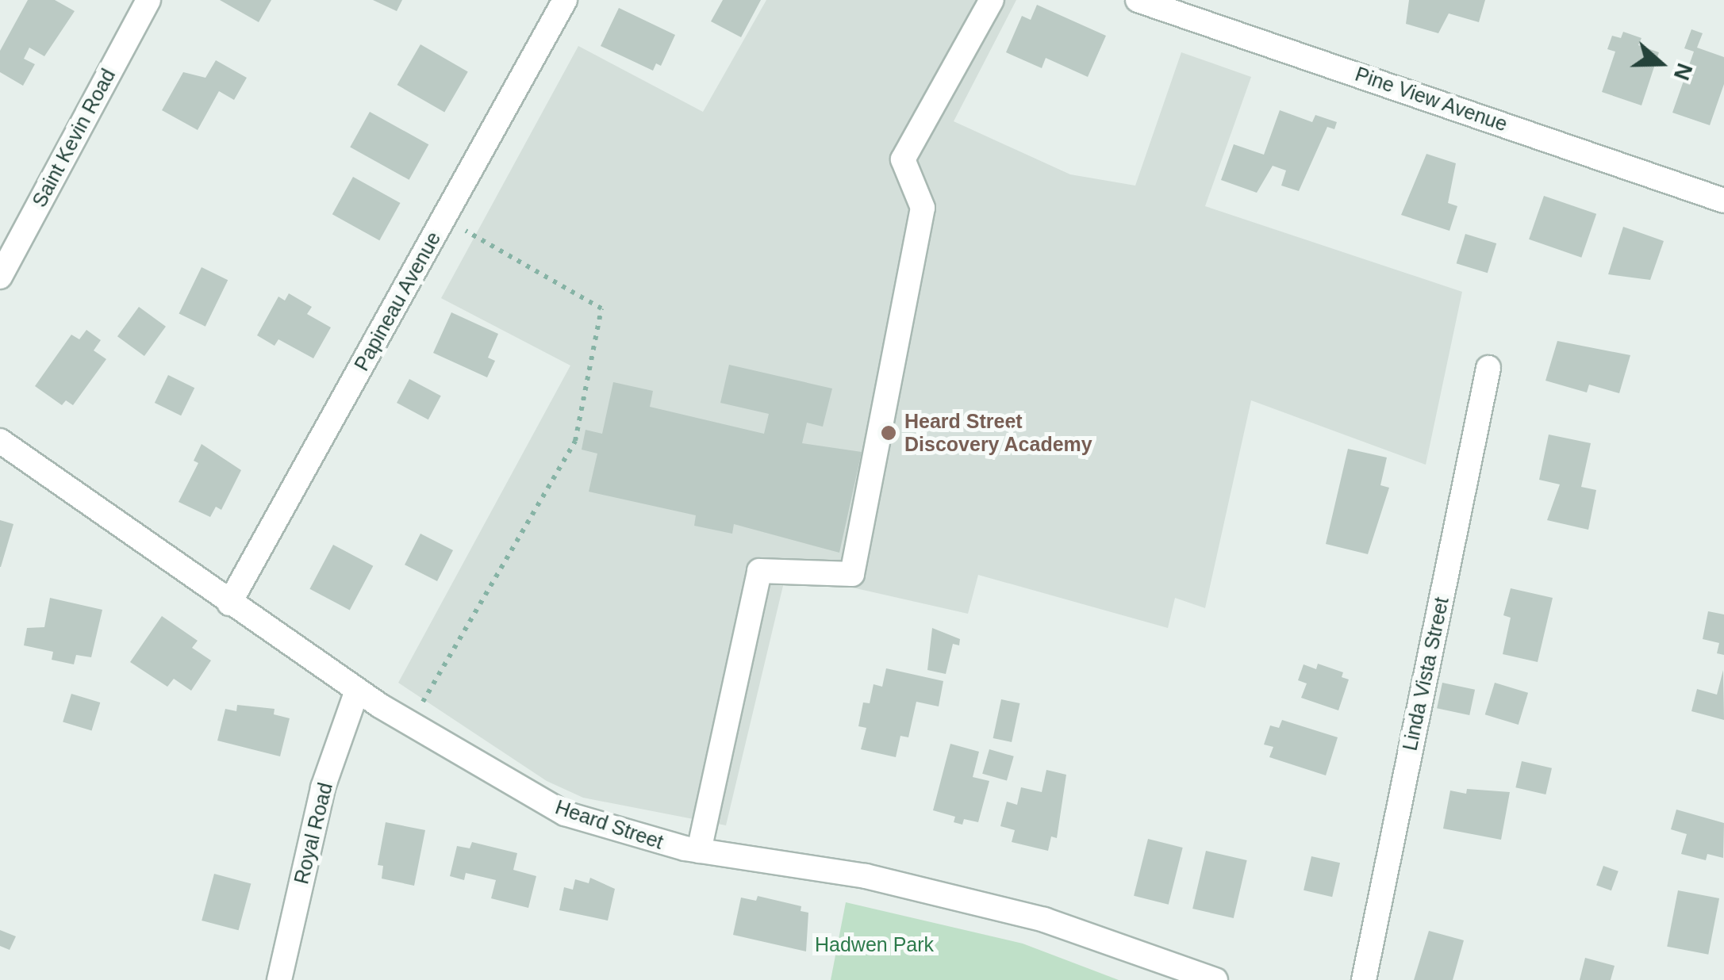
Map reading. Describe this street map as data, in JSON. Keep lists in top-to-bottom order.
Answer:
{
  "streets": {
    "street": [
      "Pine View Avenue",
      "Saint Kevin Road",
      "Papineau Avenue",
      "Linda Vista Street",
      "Heard Street",
      "Royal Road"
    ]
  },
  "crossings": [
    ["Papineau Avenue", "Heard Street"],
    ["Heard Street", "Royal Road"]
  ],
  "parks": ["Hadwen Park"],
  "places": ["Heard Street Discovery Academy"],
  "north": "right"
}
